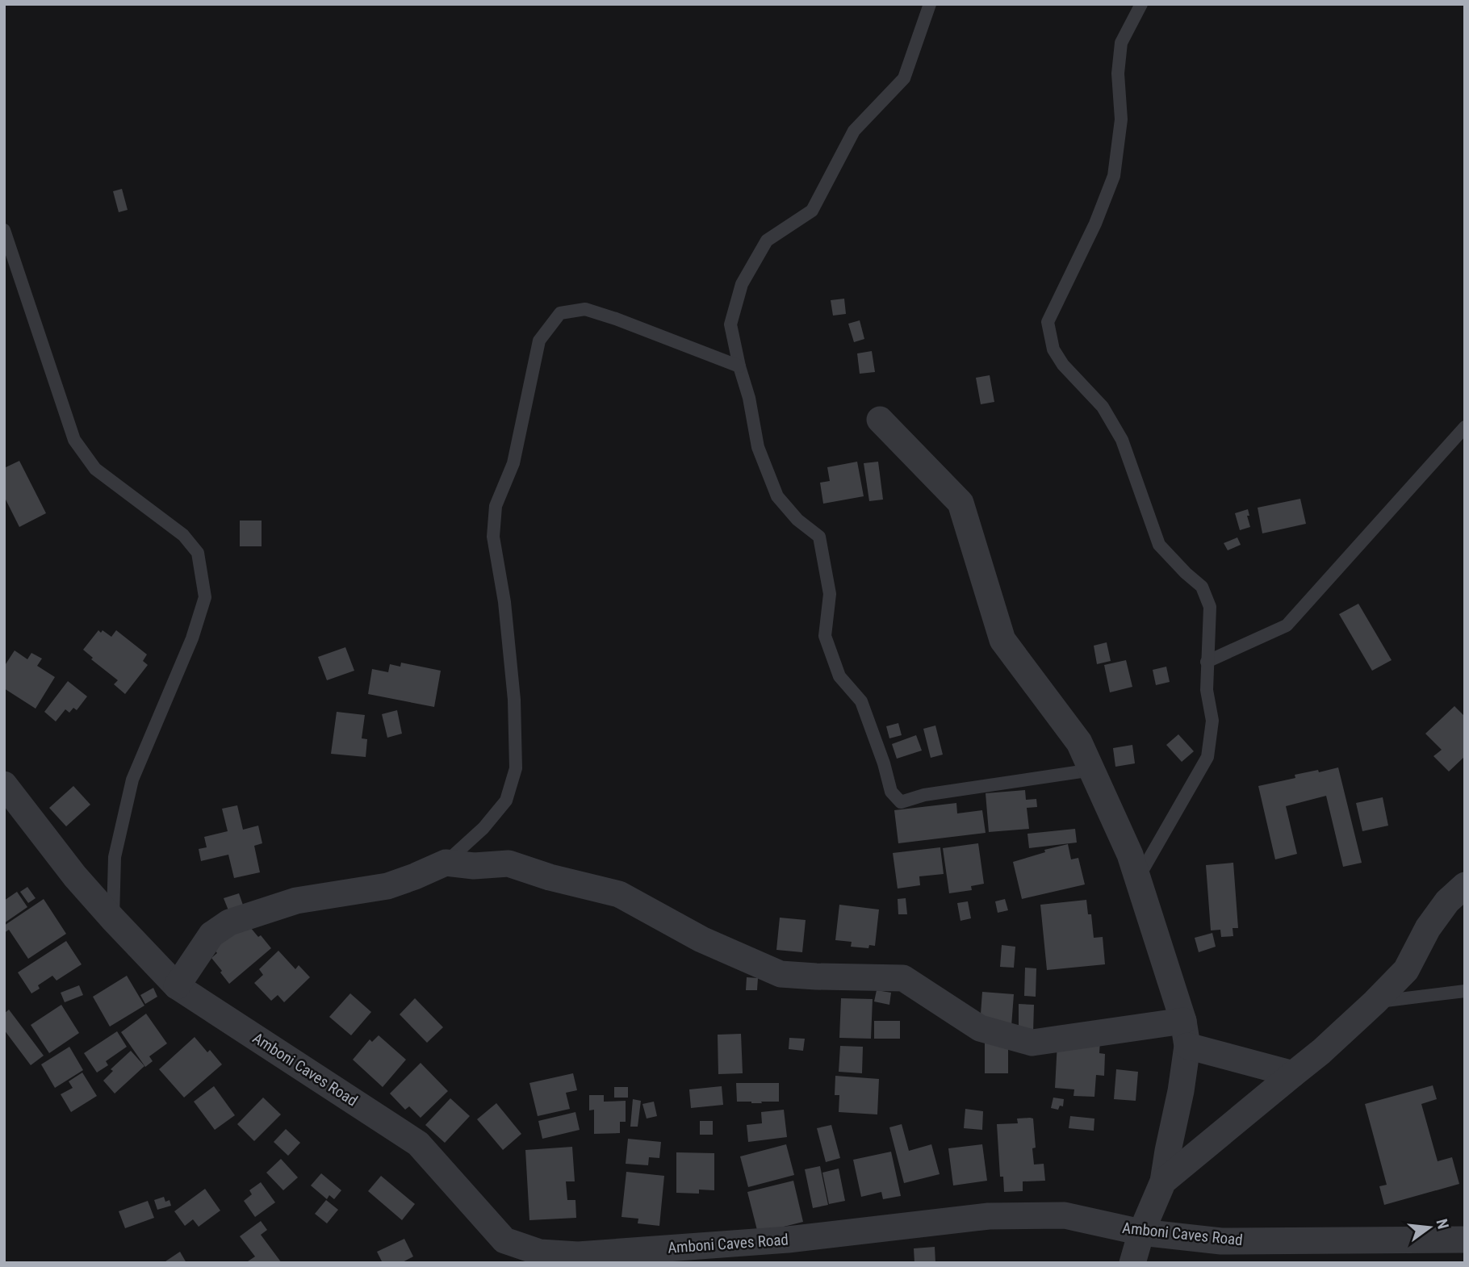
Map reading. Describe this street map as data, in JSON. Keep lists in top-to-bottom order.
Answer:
{
  "streets": {
    "street": ["Amboni Caves Road"]
  },
  "north": "right"
}
